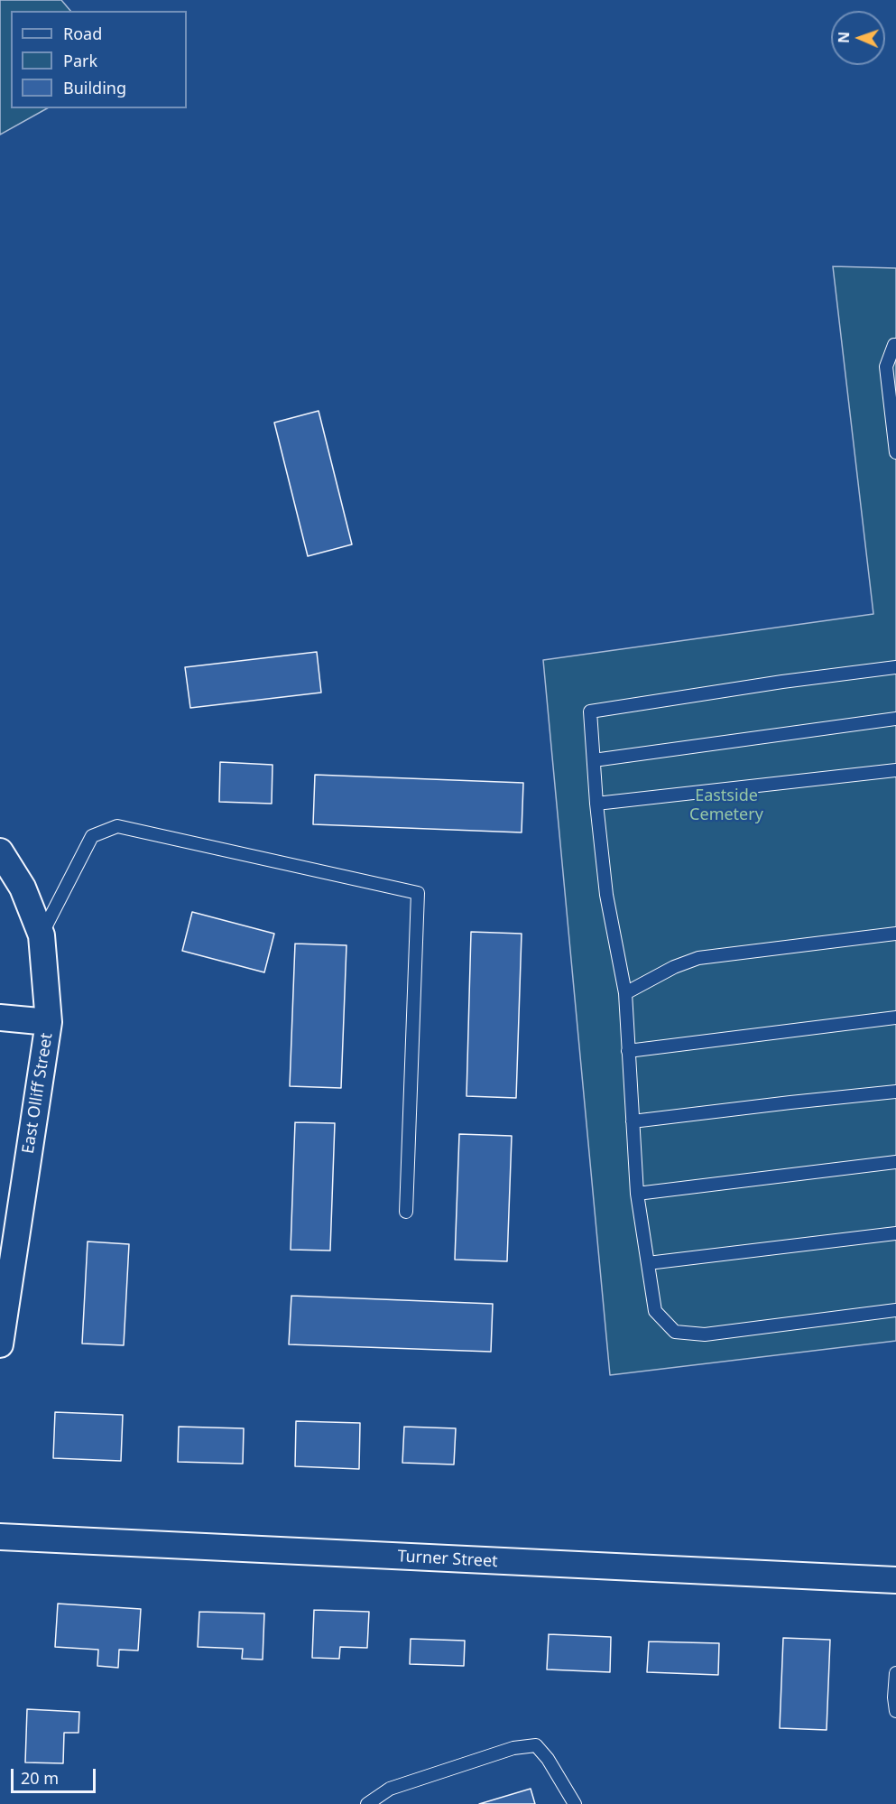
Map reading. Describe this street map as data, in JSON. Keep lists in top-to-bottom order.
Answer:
{
  "streets": {
    "street": ["East Olliff Street", "Turner Street"]
  },
  "parks": ["Eastside Cemetery"],
  "legend": ["Road", "Park", "Building"],
  "scale_bar": "20 m",
  "north": "left"
}
